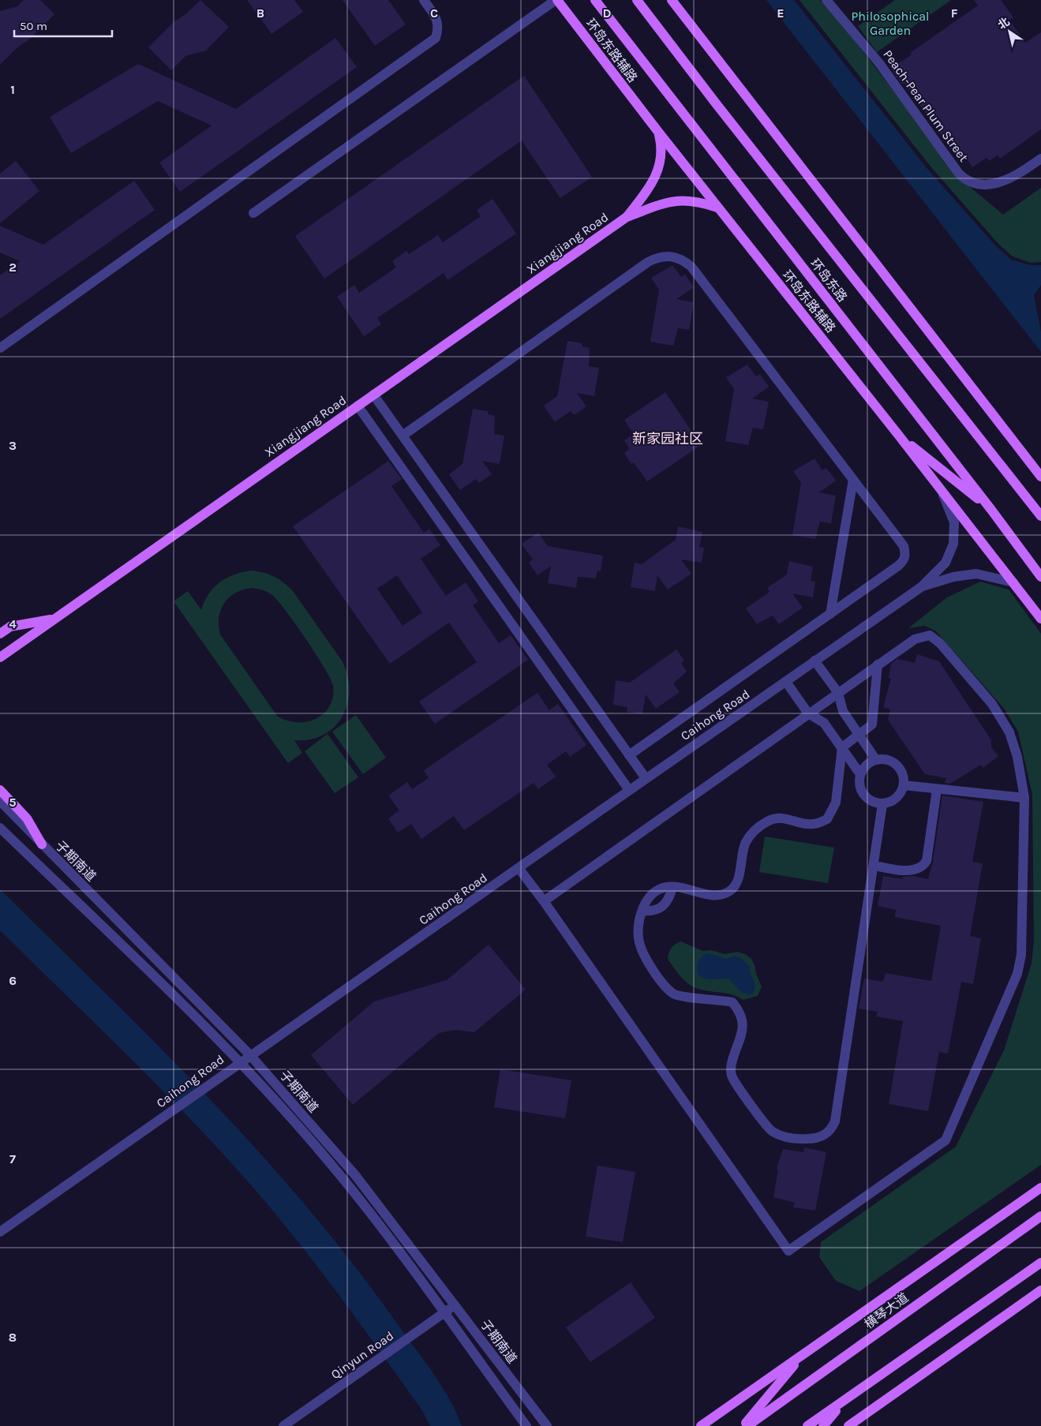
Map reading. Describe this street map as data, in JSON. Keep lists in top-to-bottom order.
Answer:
{
  "streets": {
    "main road": [
      "环岛东路辅路",
      "Xiangjiang Road",
      "环岛东路",
      "横琴大道"
    ],
    "street": [
      "Peach-Pear Plum Street",
      "Caihong Road",
      "子期南道",
      "Qinyun Road"
    ]
  },
  "crossings": [
    ["Caihong Road", "子期南道"],
    ["子期南道", "Qinyun Road"]
  ],
  "districts": ["新家园社区"],
  "parks": ["Philosophical Garden"],
  "scale_bar": "50 m",
  "north": "top left",
  "grid": {
    "columns": [
      "B",
      "C",
      "D",
      "E",
      "F"
    ],
    "rows": [
      "1",
      "2",
      "3",
      "4",
      "5",
      "6",
      "7",
      "8"
    ]
  }
}
